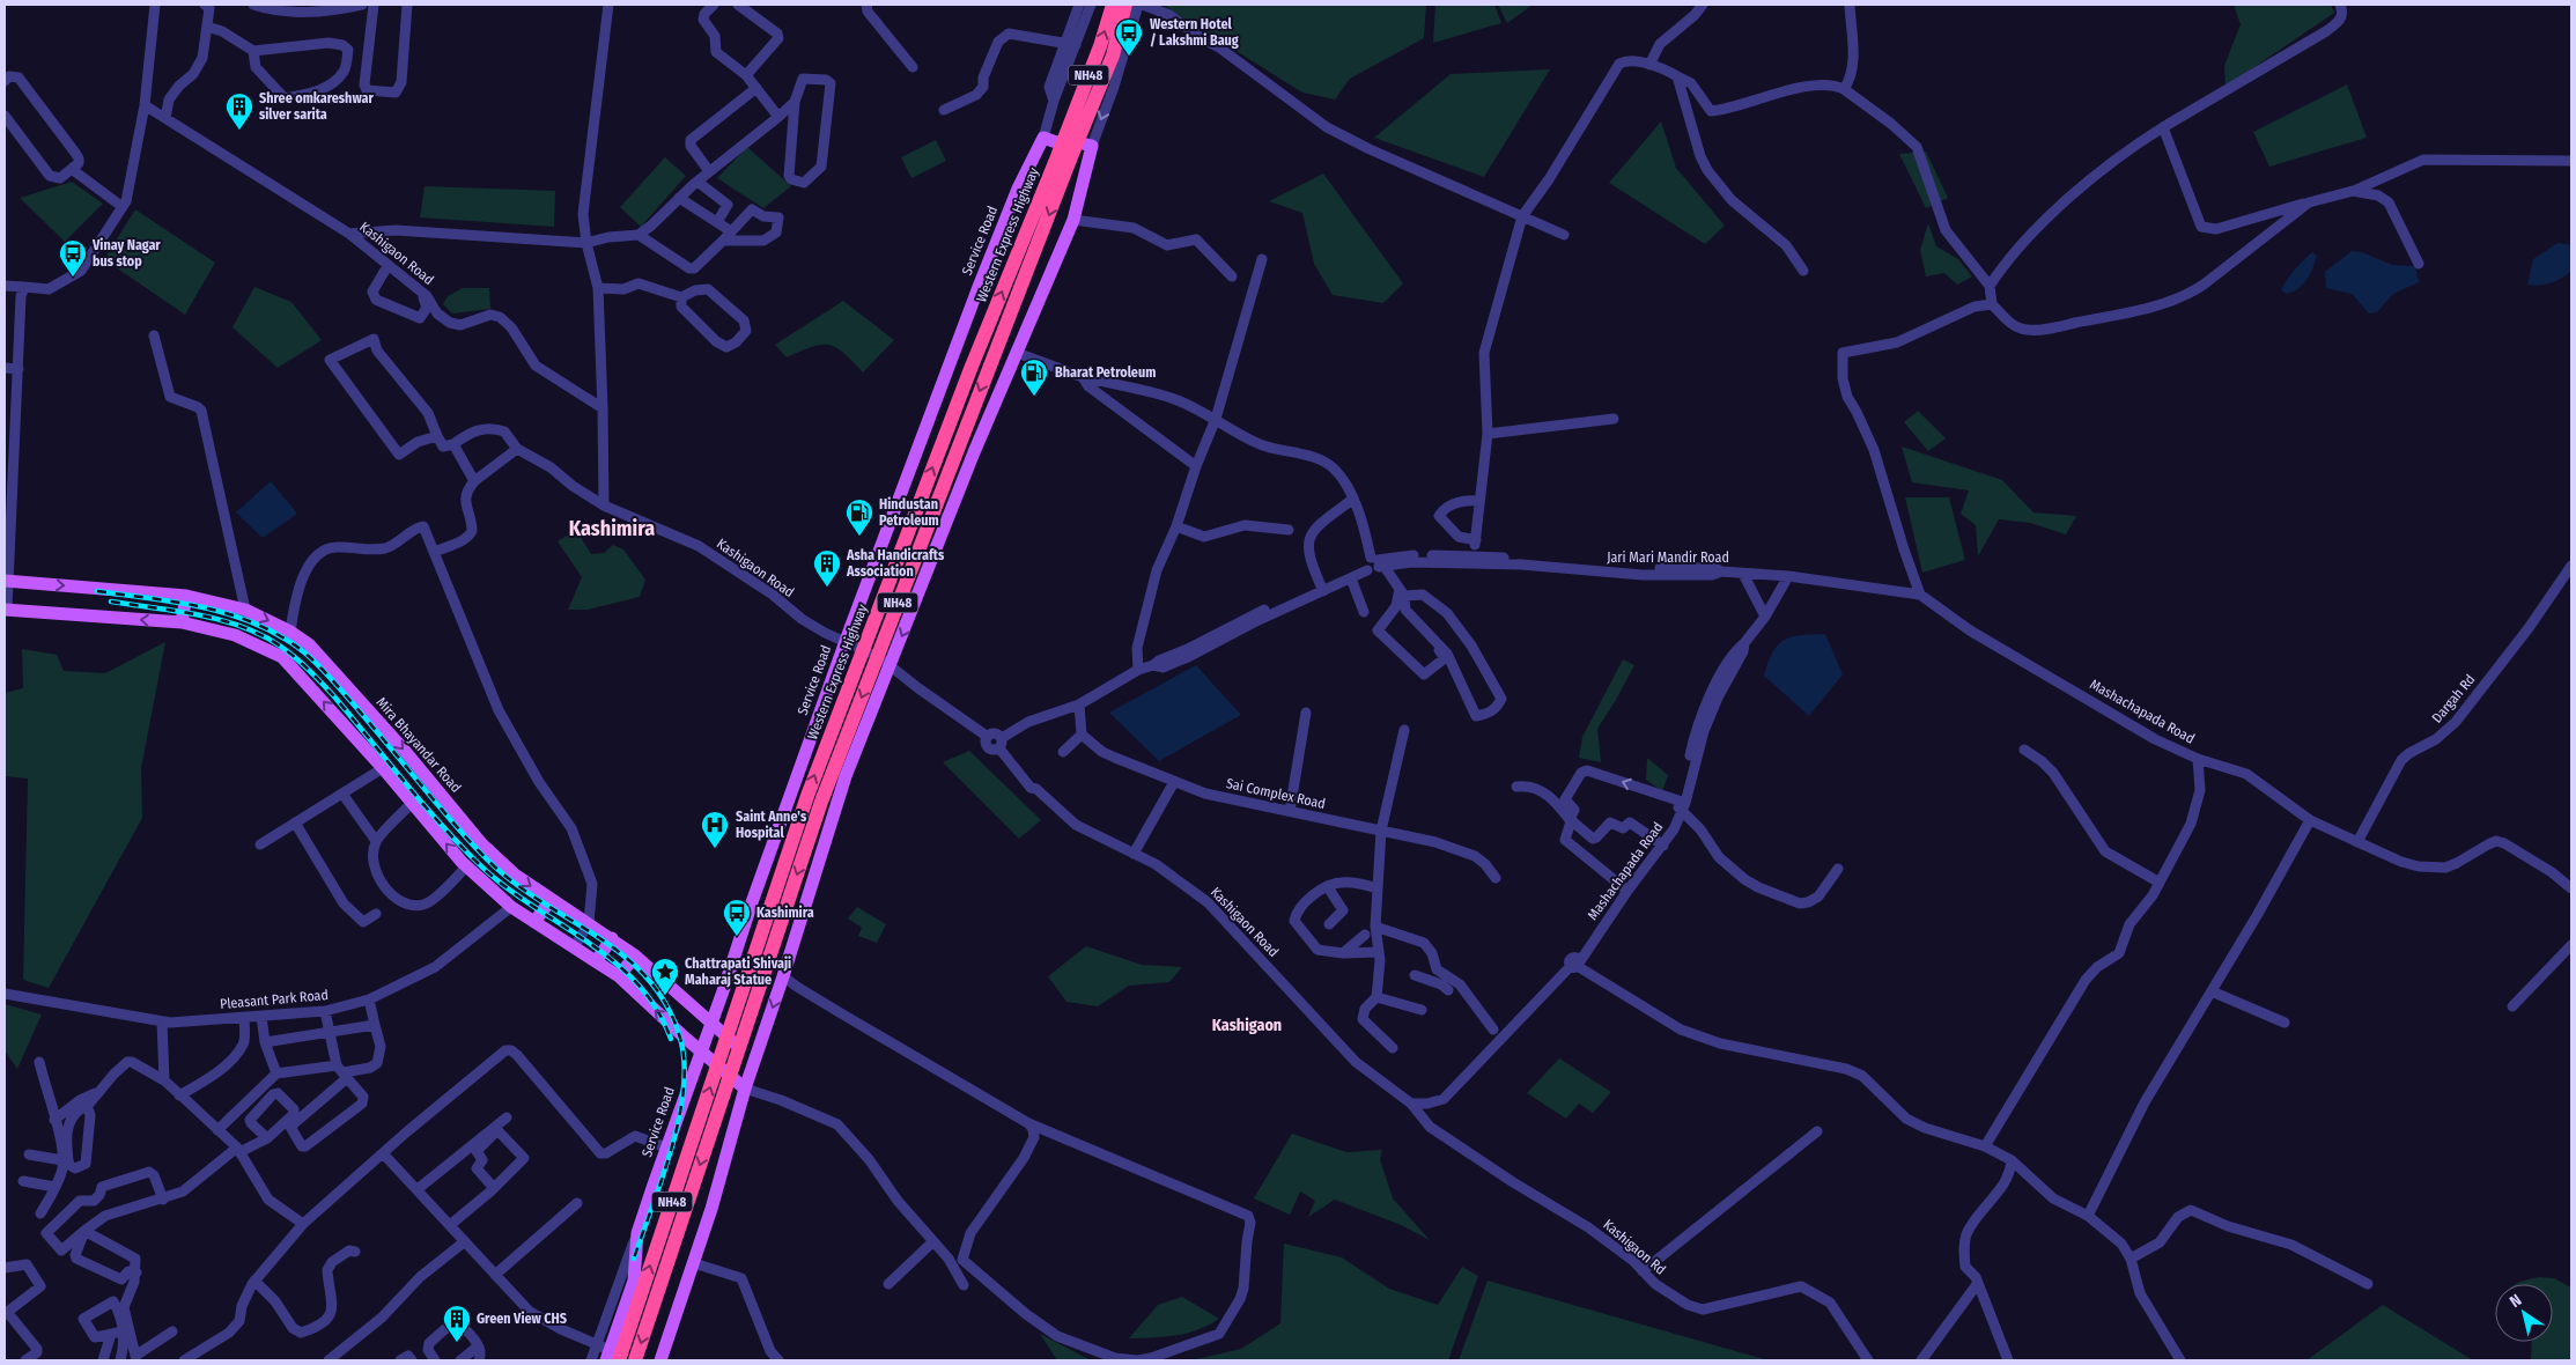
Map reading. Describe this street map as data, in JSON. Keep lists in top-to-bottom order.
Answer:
{
  "streets": {
    "highway": ["NH48", "Western Express Highway"],
    "main road": ["Service Road", "Mira Bhayandar Road"],
    "street": [
      "Kashigaon Road",
      "Jari Mari Mandir Road",
      "Dargah Rd",
      "Mashachapada Road",
      "Sai Complex Road",
      "Pleasant Park Road",
      "Kashigaon Rd"
    ]
  },
  "crossings": [
    ["Western Express Highway", "Service Road"],
    ["Service Road", "Kashigaon Road"],
    ["Service Road", "Mira Bhayandar Road"],
    ["Kashigaon Road", "Jari Mari Mandir Road"],
    ["Kashigaon Road", "Mashachapada Road"],
    ["Kashigaon Road", "Kashigaon Rd"],
    ["Jari Mari Mandir Road", "Mashachapada Road"],
    ["Dargah Rd", "Mashachapada Road"]
  ],
  "districts": ["Kashimira", "Kashigaon"],
  "places": {
    "bus stop": ["Western Hotel / Lakshmi Baug", "Vinay Nagar bus stop", "Kashimira"],
    "building": ["Shree omkareshwar silver sarita", "Asha Handicrafts Association", "Green View CHS"],
    "fuel station": ["Bharat Petroleum", "Hindustan Petroleum"],
    "hospital": ["Saint Anne's Hospital"],
    "place": ["Chattrapati Shivaji Maharaj Statue"]
  },
  "north": "top left"
}
